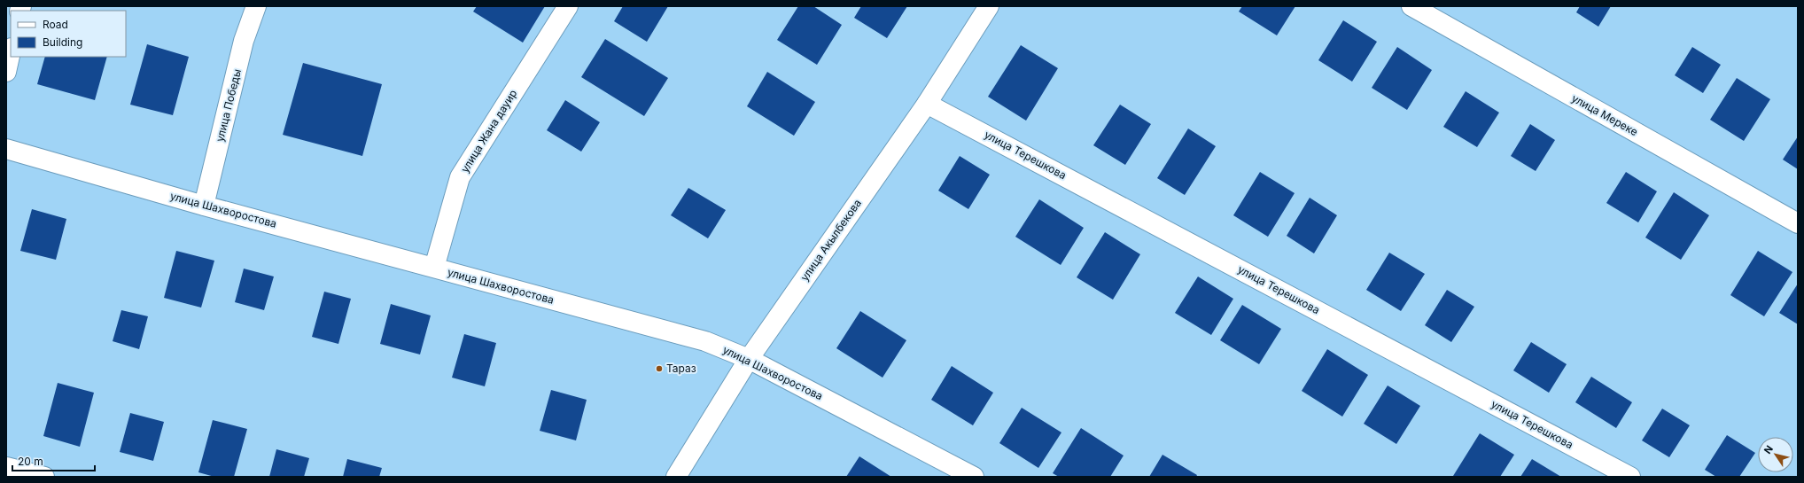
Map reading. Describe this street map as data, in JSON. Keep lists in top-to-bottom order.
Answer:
{
  "streets": {
    "street": [
      "улица Победы",
      "улица Мереке",
      "улица Жана дауир",
      "улица Терешкова",
      "улица Шахворостова",
      "улица Акылбекова"
    ]
  },
  "crossings": [
    ["улица Победы", "улица Шахворостова"],
    ["улица Жана дауир", "улица Шахворостова"],
    ["улица Терешкова", "улица Акылбекова"],
    ["улица Шахворостова", "улица Акылбекова"]
  ],
  "places": ["Тараз"],
  "legend": ["Road", "Building"],
  "scale_bar": "20 m",
  "north": "top left"
}
